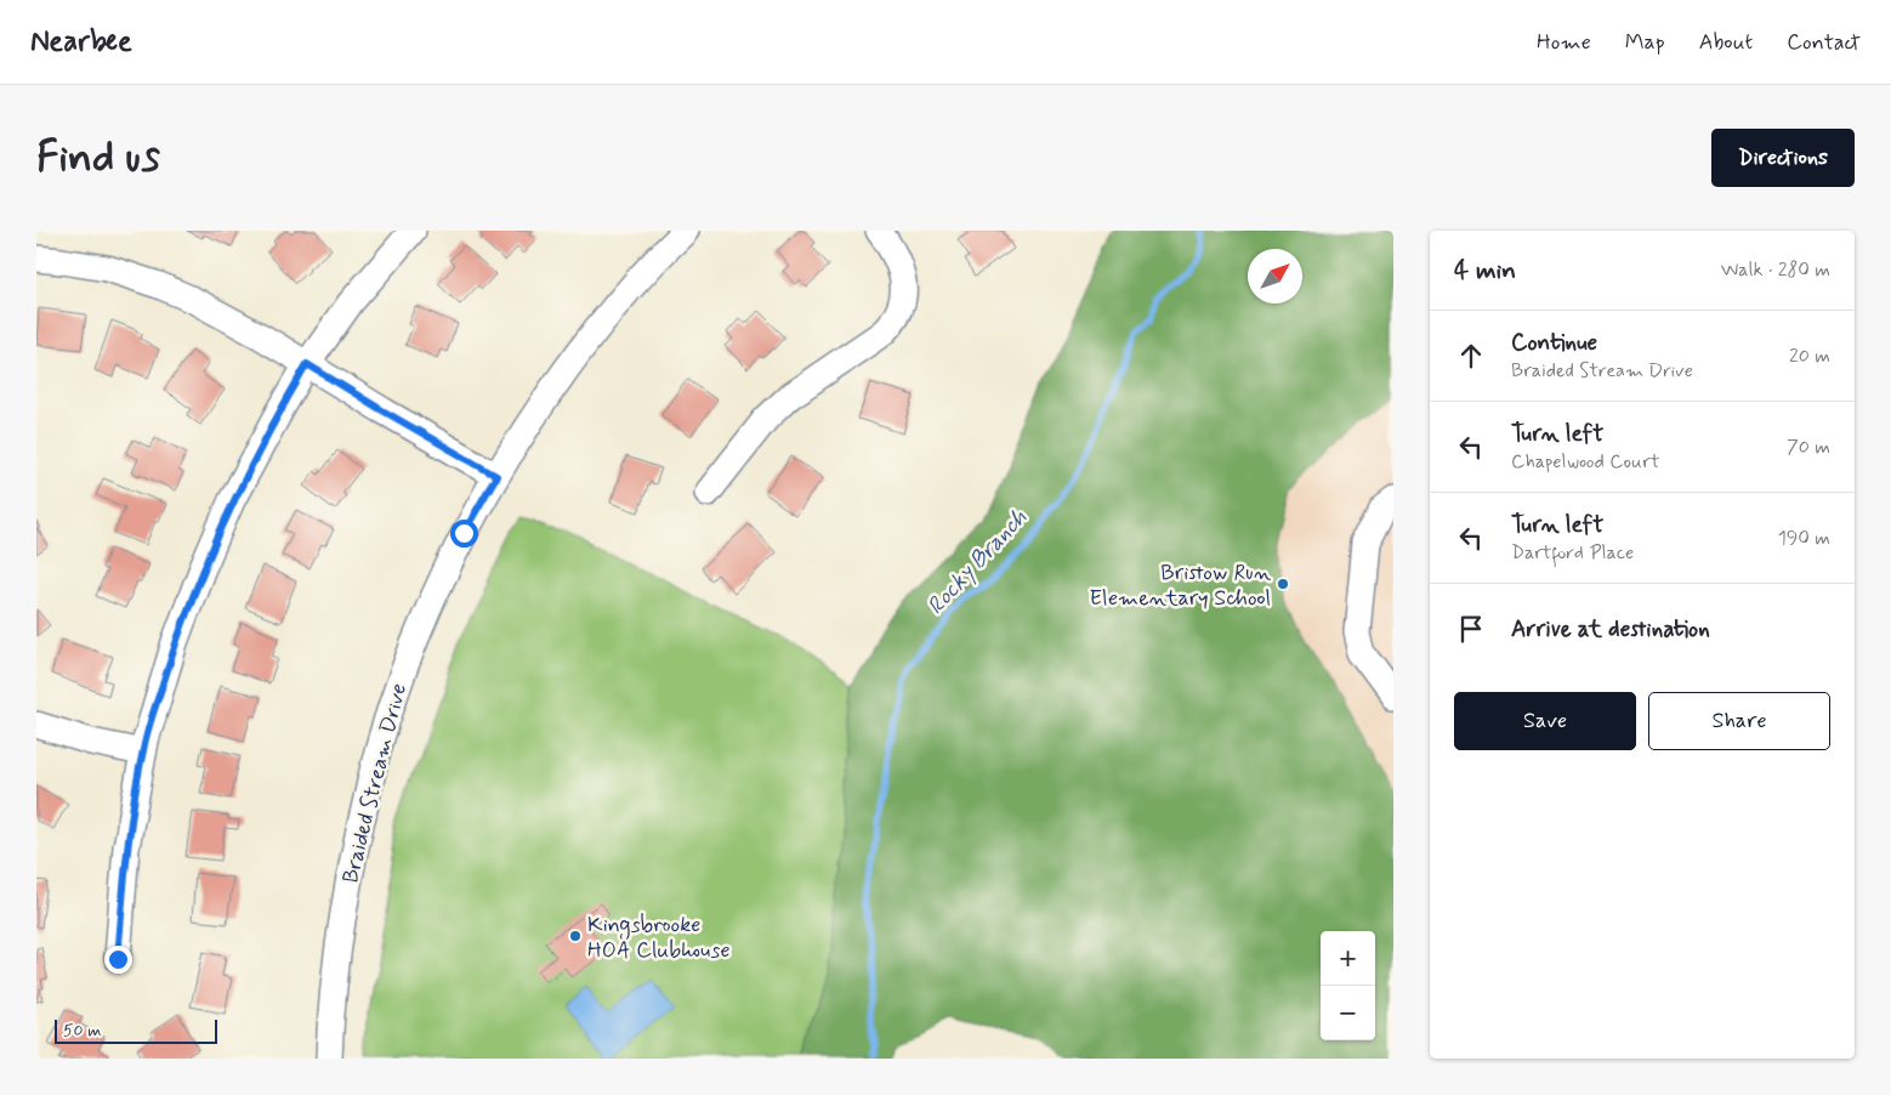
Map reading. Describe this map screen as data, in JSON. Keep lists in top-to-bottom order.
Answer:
{
  "streets": {
    "street": ["Braided Stream Drive"]
  },
  "water": ["Rocky Branch"],
  "places": ["Bristow Run Elementary School", "Kingsbrooke HOA Clubhouse"],
  "scale_bar": "50 m",
  "north": "top right",
  "page": {
    "header": "Nearbee",
    "nav": [
      "Home",
      "Map",
      "About",
      "Contact"
    ],
    "buttons": [
      "Directions",
      ["Save", "Share"]
    ],
    "title": "Find us",
    "heading": ["4 min", "Walk · 280 m"],
    "list": [
      ["Continue", "Braided Stream Drive", "20 m"],
      ["Turn left", "Chapelwood Court", "70 m"],
      ["Turn left", "Dartford Place", "190 m"],
      "Arrive at destination"
    ],
    "map_buttons": ["+", "−"],
    "scale": "50 m"
  }
}
